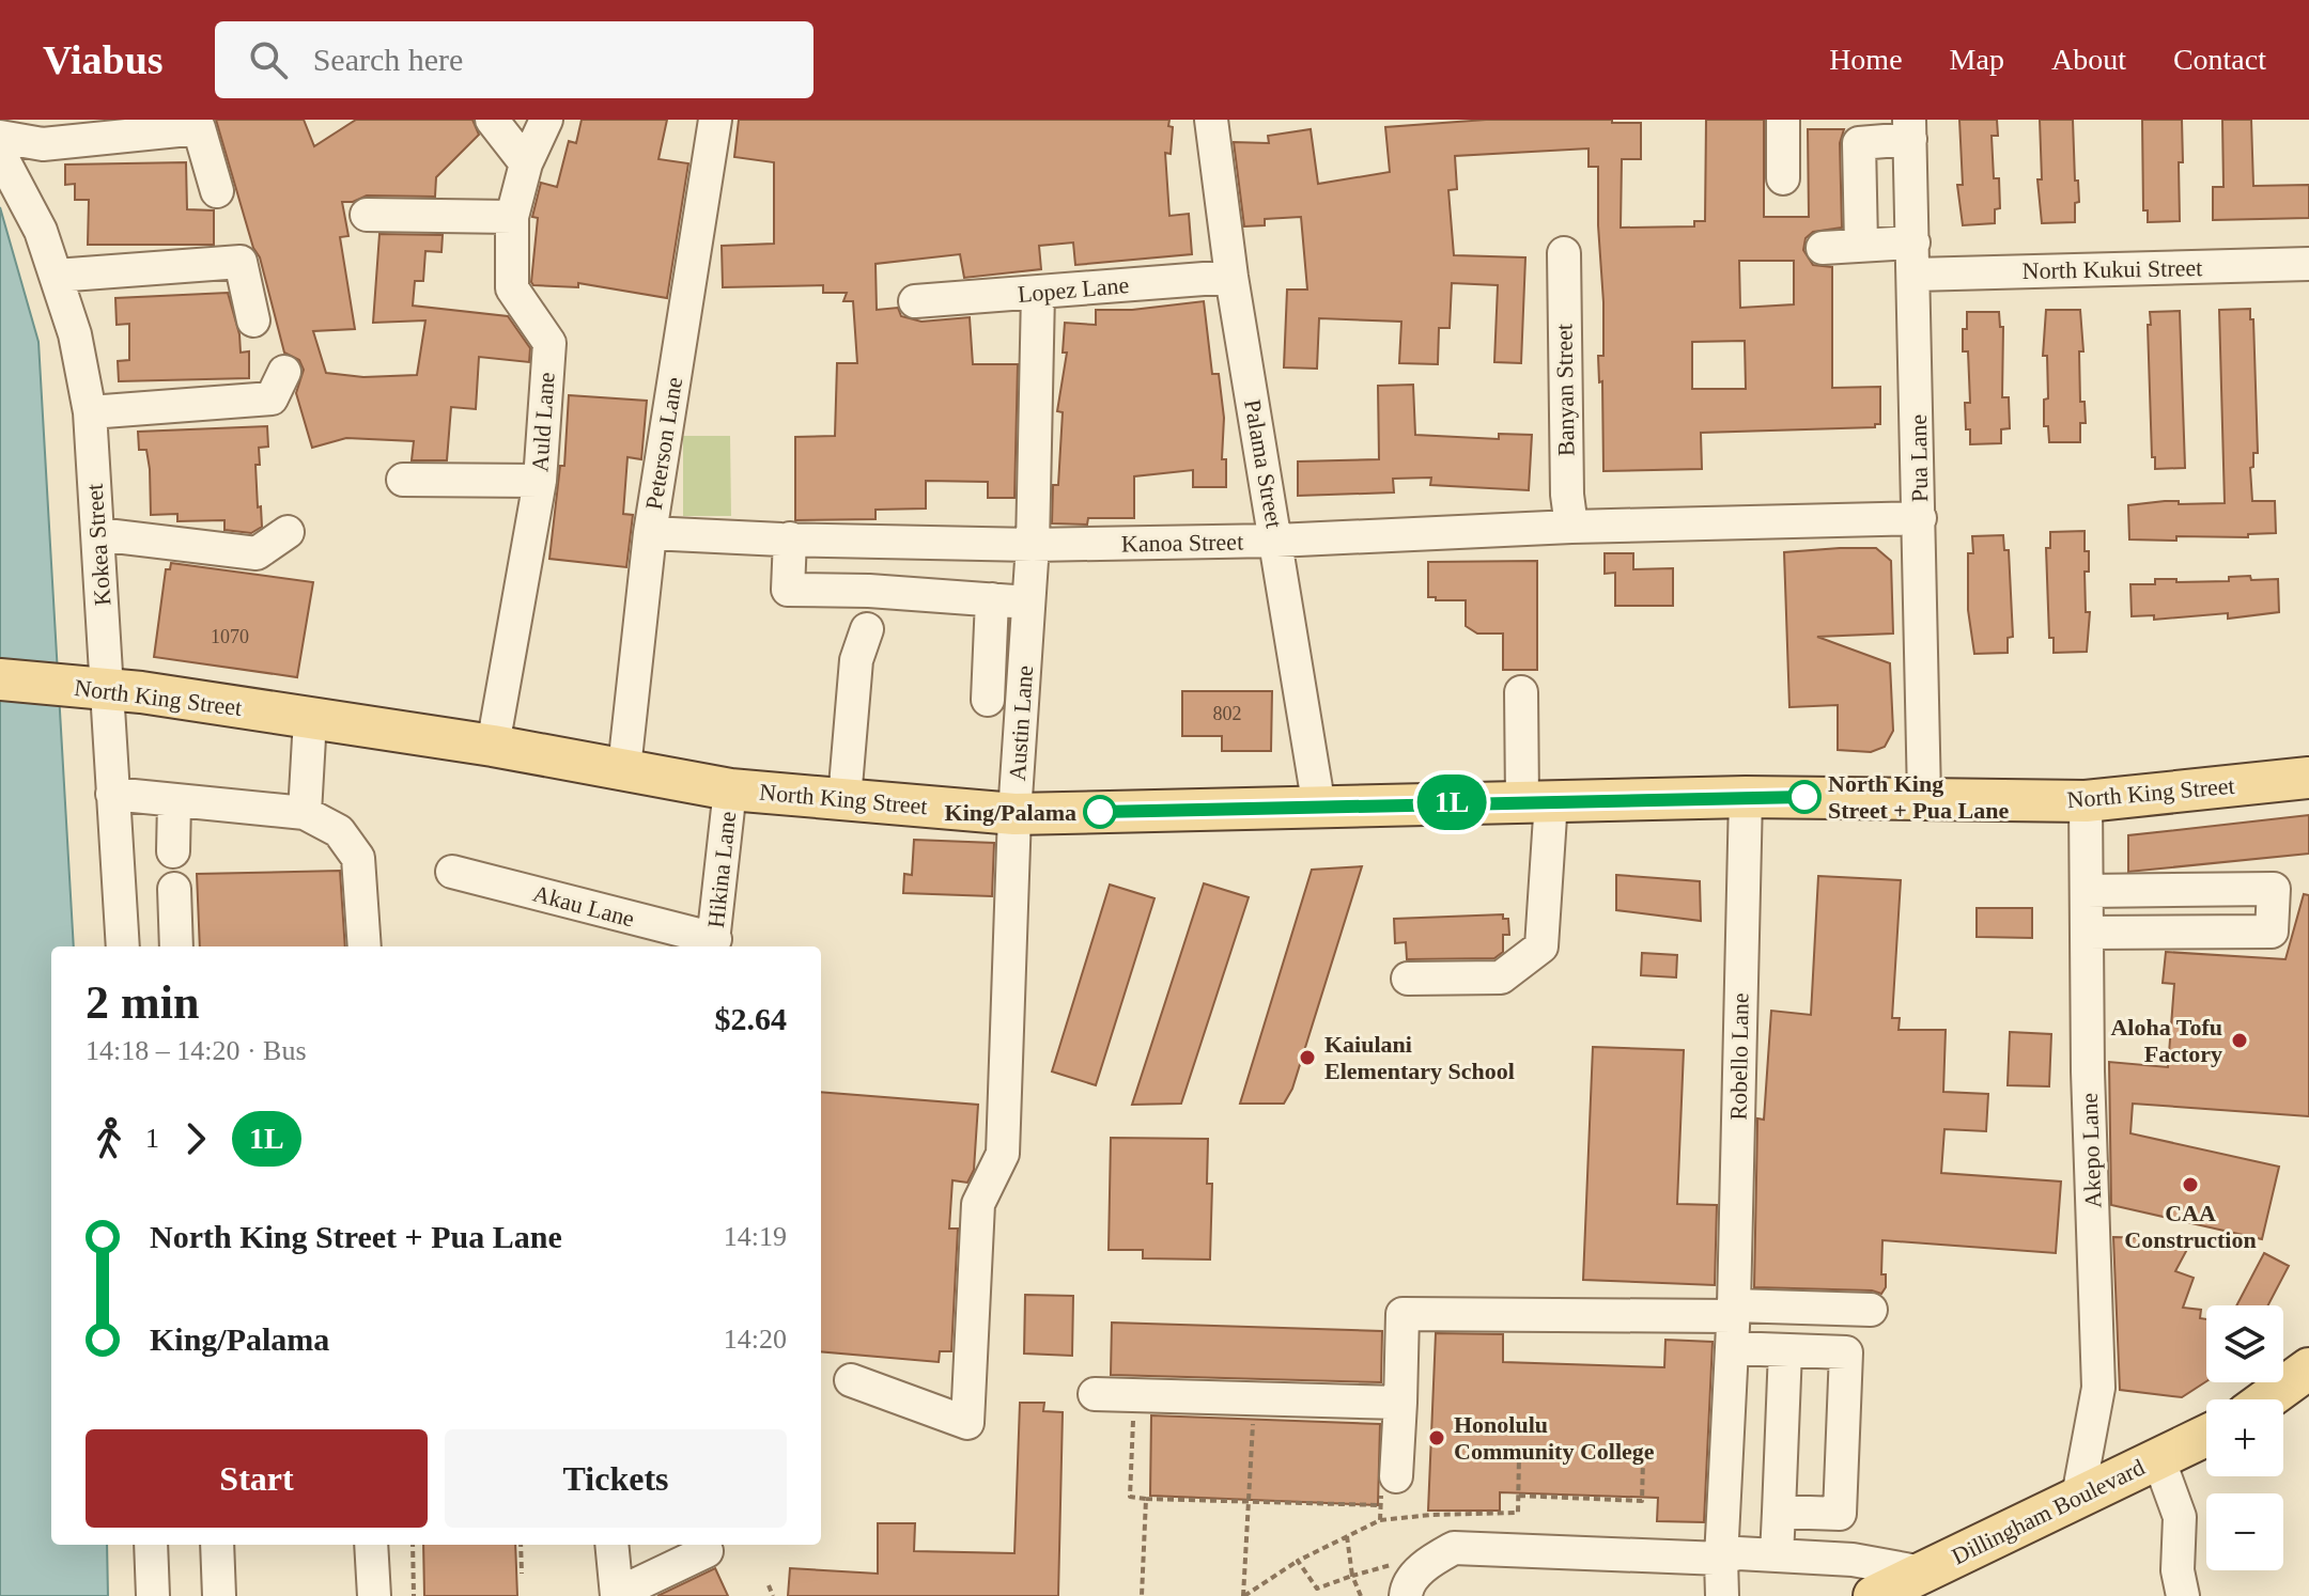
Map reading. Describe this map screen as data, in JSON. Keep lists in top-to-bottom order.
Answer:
{
  "streets": {
    "main road": ["North King Street", "Dillingham Boulevard"],
    "street": [
      "North Kukui Street",
      "Lopez Lane",
      "Banyan Street",
      "Auld Lane",
      "Peterson Lane",
      "Pua Lane",
      "Palama Street",
      "Kanoa Street",
      "Kokea Street",
      "Austin Lane",
      "Hikina Lane",
      "Akau Lane",
      "Robello Lane",
      "Akepo Lane"
    ]
  },
  "crossings": [
    ["North Kukui Street", "Pua Lane"],
    ["Lopez Lane", "Palama Street"],
    ["Lopez Lane", "Austin Lane"],
    ["Banyan Street", "Kanoa Street"],
    ["Auld Lane", "North King Street"],
    ["Peterson Lane", "Kanoa Street"],
    ["Peterson Lane", "North King Street"],
    ["Pua Lane", "Kanoa Street"],
    ["Pua Lane", "North King Street"],
    ["Palama Street", "Kanoa Street"],
    ["Palama Street", "North King Street"],
    ["Kanoa Street", "Austin Lane"],
    ["Kokea Street", "North King Street"],
    ["North King Street", "Austin Lane"],
    ["North King Street", "Hikina Lane"],
    ["North King Street", "Robello Lane"],
    ["North King Street", "Akepo Lane"],
    ["Hikina Lane", "Akau Lane"],
    ["Akepo Lane", "Dillingham Boulevard"]
  ],
  "places": [
    "North King Street + Pua Lane",
    "King/Palama",
    "Aloha Tofu Factory",
    "Kaiulani Elementary School",
    "CAA Construction",
    "Honolulu Community College"
  ],
  "lines": ["bus line 1L"],
  "house_numbers": ["1070", "802"],
  "page": {
    "header": "Viabus",
    "search": "Search here",
    "nav": [
      "Home",
      "Map",
      "About",
      "Contact"
    ],
    "on_map": "1L",
    "heading": ["2 min", "14:18 – 14:20 · Bus", "$2.64"],
    "legs": ["1", "1L"],
    "list": [
      {
        "name": "North King Street + Pua Lane",
        "value": "14:19"
      },
      {
        "name": "King/Palama",
        "value": "14:20"
      }
    ],
    "map_buttons": ["+", "−"],
    "buttons": ["Start", "Tickets"]
  }
}
